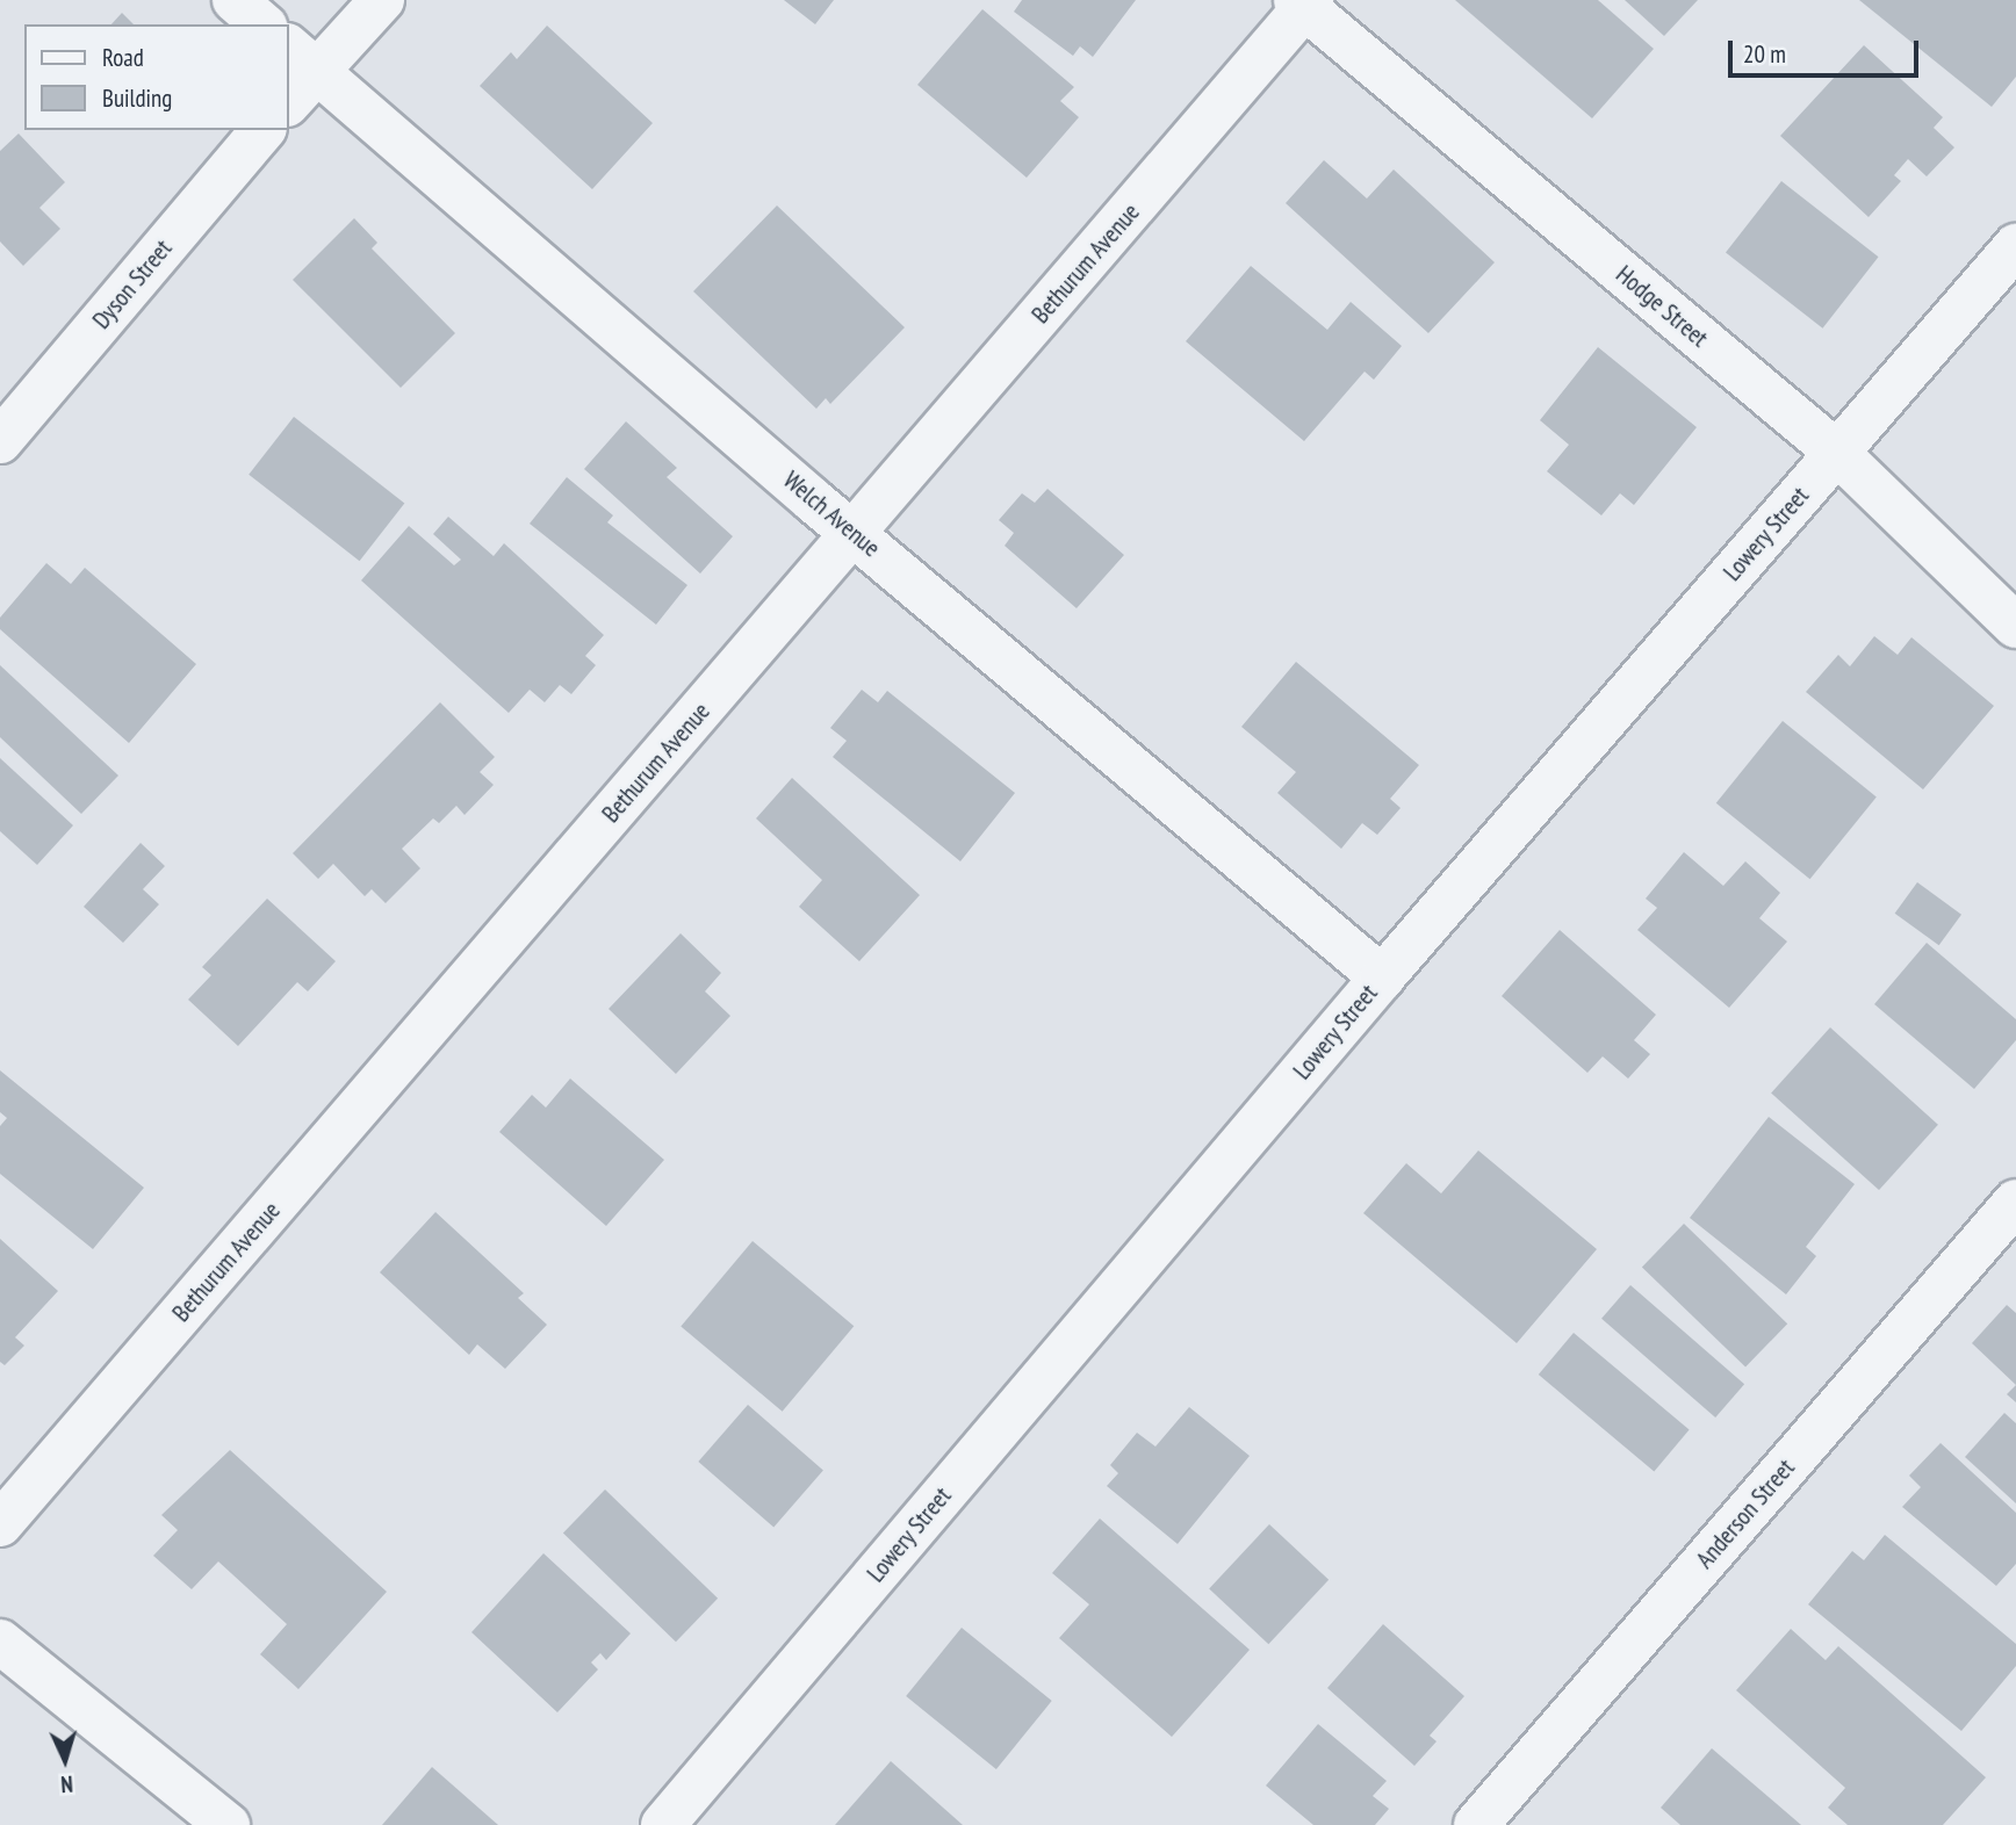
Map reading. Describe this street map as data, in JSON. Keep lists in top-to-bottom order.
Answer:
{
  "streets": {
    "street": [
      "Bethurum Avenue",
      "Dyson Street",
      "Hodge Street",
      "Welch Avenue",
      "Lowery Street",
      "Anderson Street"
    ]
  },
  "crossings": [
    ["Bethurum Avenue", "Hodge Street"],
    ["Bethurum Avenue", "Welch Avenue"],
    ["Hodge Street", "Lowery Street"],
    ["Welch Avenue", "Lowery Street"]
  ],
  "legend": ["Road", "Building"],
  "scale_bar": "20 m",
  "north": "bottom"
}
